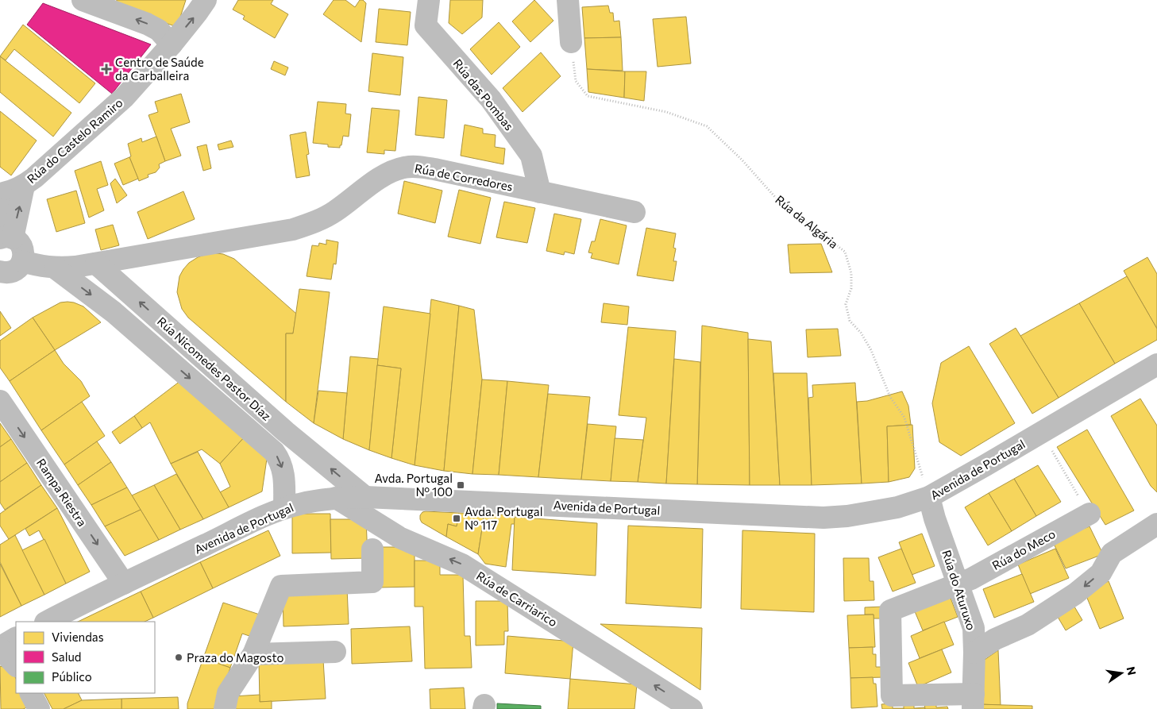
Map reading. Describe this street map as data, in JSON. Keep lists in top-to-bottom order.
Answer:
{
  "streets": {
    "street": [
      "Rúa das Pombas",
      "Rúa do Castelo Ramiro",
      "Rúa de Corredores",
      "Rúa Nicomedes Pastor Díaz",
      "Avenida de Portugal",
      "Rampa Riestra",
      "Rúa do Meco",
      "Rúa do Aturuxo",
      "Rúa de Carriarico"
    ],
    "path": ["Rúa da Algária"]
  },
  "crossings": [
    ["Rúa das Pombas", "Rúa de Corredores"],
    ["Rúa de Corredores", "Rúa Nicomedes Pastor Díaz"],
    ["Rúa da Algária", "Avenida de Portugal"],
    ["Rúa da Algária", "Rúa do Aturuxo"],
    ["Rúa Nicomedes Pastor Díaz", "Avenida de Portugal"],
    ["Avenida de Portugal", "Rampa Riestra"],
    ["Avenida de Portugal", "Rúa do Aturuxo"],
    ["Avenida de Portugal", "Rúa de Carriarico"],
    ["Rúa do Meco", "Rúa do Aturuxo"]
  ],
  "one_way": ["Rampa Riestra", "Rúa de Carriarico"],
  "places": {
    "health": ["Centro de Saúde da Carballeira"],
    "transit": ["Avda. Portugal Nº 100", "Avda. Portugal Nº 117"],
    "other": ["Praza do Magosto"]
  },
  "legend": ["Viviendas", "Salud", "Público"],
  "north": "right"
}
